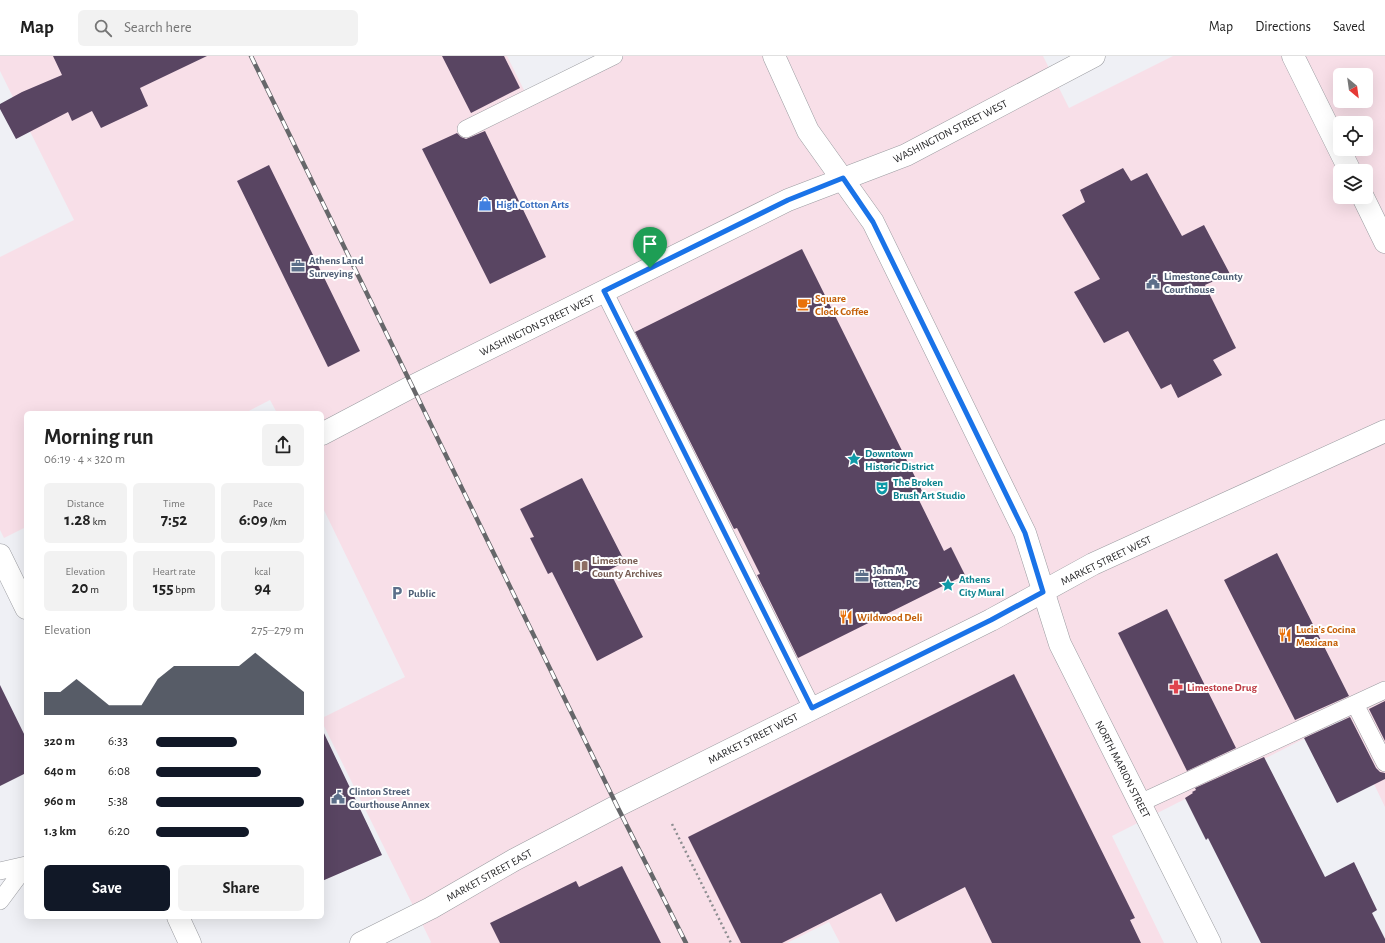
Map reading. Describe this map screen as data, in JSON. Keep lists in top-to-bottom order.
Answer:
{
  "streets": {
    "street": [
      "WASHINGTON STREET WEST",
      "MARKET STREET WEST",
      "NORTH MARION STREET",
      "MARKET STREET EAST"
    ]
  },
  "crossings": [
    ["WASHINGTON STREET WEST", "NORTH MARION STREET"],
    ["MARKET STREET WEST", "NORTH MARION STREET"],
    ["MARKET STREET WEST", "MARKET STREET EAST"]
  ],
  "places": {
    "shop": ["High Cotton Arts"],
    "office": ["Athens Land Surveying", "John M. Totten, PC"],
    "public building": ["Limestone County Courthouse", "Clinton Street Courthouse Annex"],
    "cafe": ["Square Clock Coffee"],
    "place": ["Downtown Historic District", "Athens City Mural"],
    "theatre": ["The Broken Brush Art Studio"],
    "library": ["Limestone County Archives"],
    "parking": ["Public"],
    "restaurant": ["Wildwood Deli", "Lucia's Cocina Mexicana"],
    "pharmacy": ["Limestone Drug"]
  },
  "north": "bottom right",
  "page": {
    "header": "Map",
    "search": "Search here",
    "nav": ["Map", "Directions", "Saved"],
    "heading": ["Morning run", "06:19 · 4 × 320 m"],
    "stats": [
      ["Distance", "1.28 km"],
      ["Time", "7:52"],
      ["Pace", "6:09 /km"],
      ["Elevation", "20 m"],
      ["Heart rate", "155 bpm"],
      ["kcal", "94"]
    ],
    "chart": ["Elevation", "275–279 m"],
    "list": [
      {
        "name": "320 m",
        "note": "6:33"
      },
      {
        "name": "640 m",
        "note": "6:08"
      },
      {
        "name": "960 m",
        "note": "5:38"
      },
      {
        "name": "1.3 km",
        "note": "6:20"
      }
    ],
    "buttons": ["Save", "Share"]
  }
}
